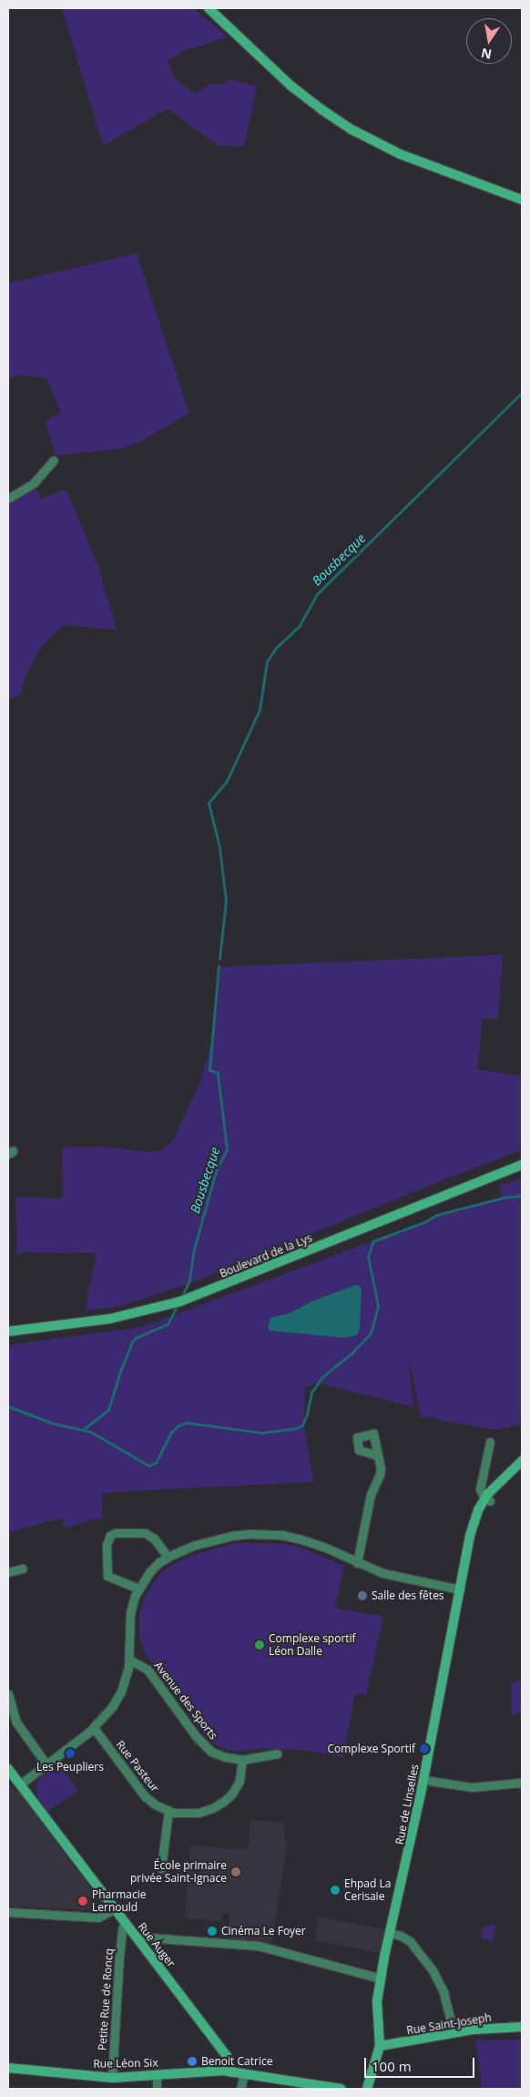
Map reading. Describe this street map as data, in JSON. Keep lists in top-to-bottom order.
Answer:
{
  "streets": {
    "main road": [
      "Boulevard de la Lys",
      "Rue de Linselles",
      "Rue Auger",
      "Rue Saint-Joseph",
      "Rue Léon Six"
    ],
    "street": ["Avenue des Sports", "Rue Pasteur", "Petite Rue de Roncq"]
  },
  "crossings": [
    ["Avenue des Sports", "Rue Pasteur"],
    ["Rue de Linselles", "Rue Saint-Joseph"],
    ["Rue Auger", "Petite Rue de Roncq"],
    ["Rue Auger", "Rue Léon Six"],
    ["Petite Rue de Roncq", "Rue Léon Six"]
  ],
  "water": ["Bousbecque"],
  "places": [
    "Salle des fêtes",
    "Complexe sportif Léon Dalle",
    "Complexe Sportif",
    "Les Peupliers",
    "École primaire privée Saint-Ignace",
    "Ehpad La Cerisaie",
    "Pharmacie Lernould",
    "Cinéma Le Foyer",
    "Benoit Catrice"
  ],
  "scale_bar": "100 m",
  "north": "bottom"
}
